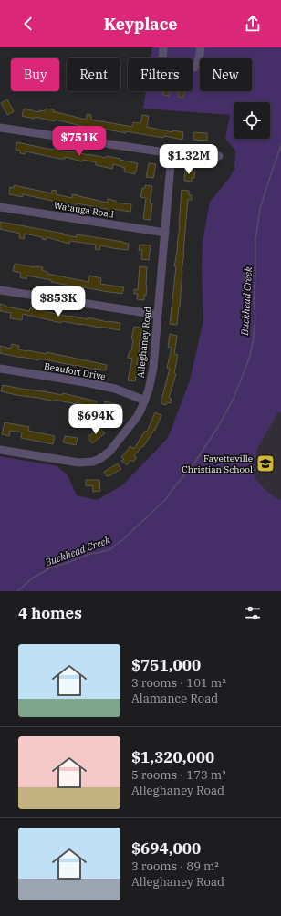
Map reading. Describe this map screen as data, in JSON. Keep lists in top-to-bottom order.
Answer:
{
  "streets": {
    "street": ["Watauga Road", "Alleghaney Road", "Beaufort Drive"]
  },
  "crossings": [
    ["Watauga Road", "Alleghaney Road"],
    ["Alleghaney Road", "Beaufort Drive"]
  ],
  "water": ["Buckhead Creek"],
  "places": {
    "school or university": ["Fayetteville Christian School"]
  },
  "page": {
    "header": "Keyplace",
    "chip": [
      "Buy",
      "Rent",
      "Filters",
      "New"
    ],
    "price": [
      "$751K",
      "$1.32M",
      "$853K",
      "$694K"
    ],
    "heading": "4 homes",
    "list": [
      {
        "name": "$751,000",
        "note": "3 rooms · 101 m² · Alamance Road"
      },
      {
        "name": "$1,320,000",
        "note": "5 rooms · 173 m² · Alleghaney Road"
      },
      {
        "name": "$694,000",
        "note": "3 rooms · 89 m² · Alleghaney Road"
      }
    ]
  }
}
